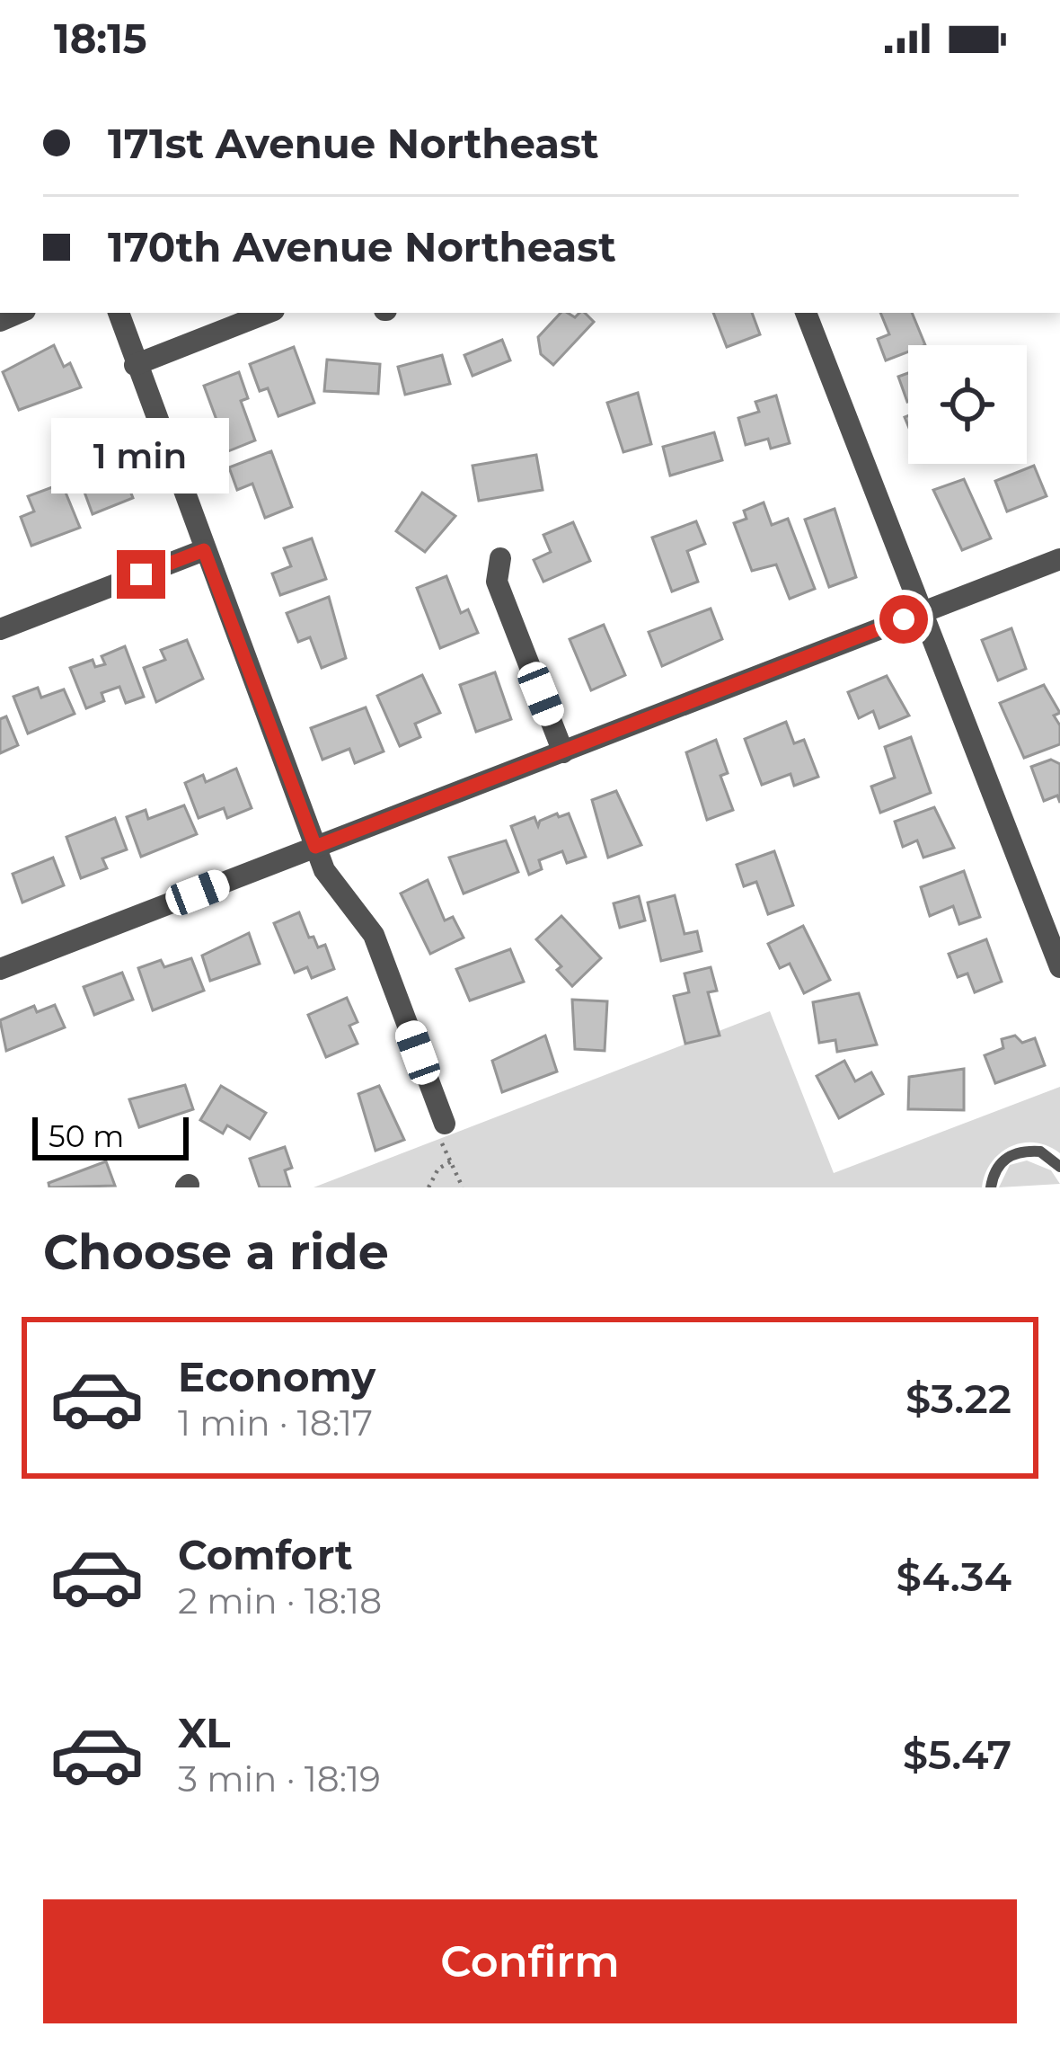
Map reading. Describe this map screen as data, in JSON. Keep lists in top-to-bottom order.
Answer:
{
  "scale_bar": "50 m",
  "page": {
    "status": "18:15",
    "banner": ["171st Avenue Northeast", "170th Avenue Northeast"],
    "bubble": "1 min",
    "scale": "50 m",
    "heading": "Choose a ride",
    "list": [
      {
        "name": "Economy",
        "note": "1 min · 18:17",
        "value": "$3.22"
      },
      {
        "name": "Comfort",
        "note": "2 min · 18:18",
        "value": "$4.34"
      },
      {
        "name": "XL",
        "note": "3 min · 18:19",
        "value": "$5.47"
      }
    ],
    "buttons": "Confirm"
  }
}
